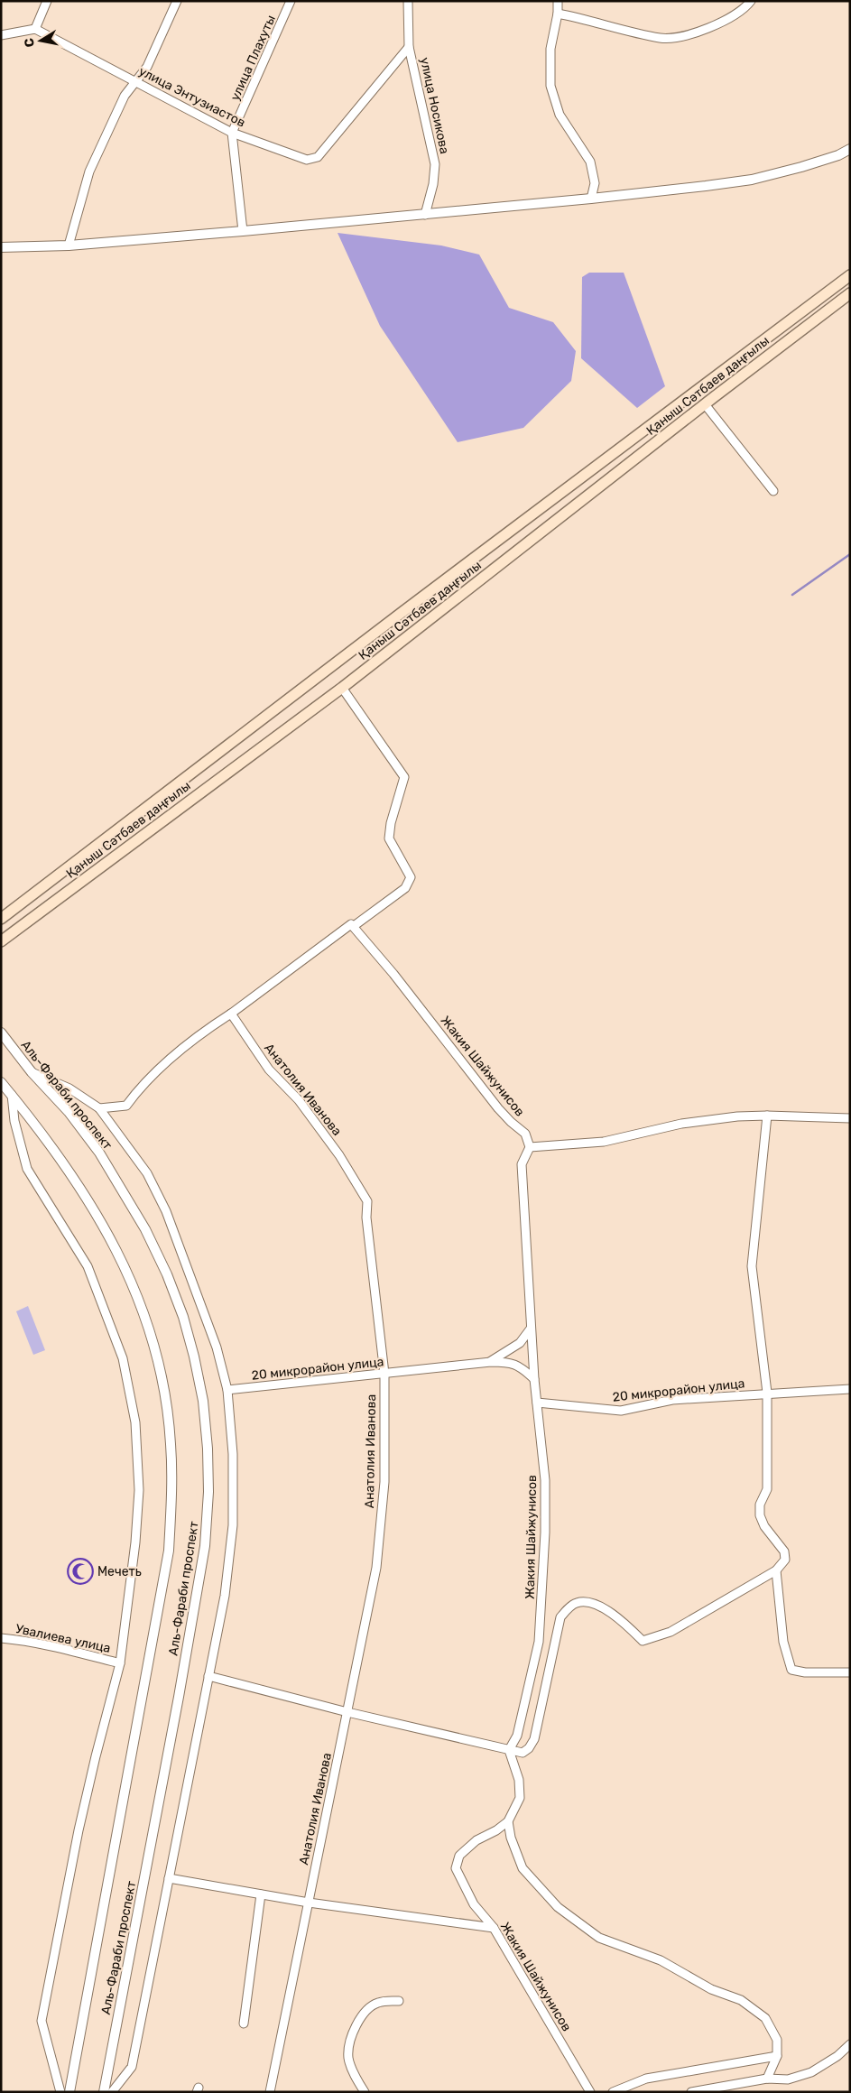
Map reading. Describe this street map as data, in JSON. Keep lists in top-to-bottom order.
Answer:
{
  "streets": {
    "main road": ["Қаныш Сәтбаев даңғылы"],
    "street": [
      "улица Плахуты",
      "улица Энтузиастов",
      "улица Носикова",
      "Жакия Шайжунисов",
      "Анатолия Иванова",
      "Аль-Фараби проспект",
      "20 микрорайон улица",
      "Увалиева улица"
    ]
  },
  "crossings": [
    ["улица Плахуты", "улица Энтузиастов"],
    ["улица Энтузиастов", "улица Носикова"],
    ["Жакия Шайжунисов", "20 микрорайон улица"],
    ["Анатолия Иванова", "20 микрорайон улица"]
  ],
  "places": {
    "mosque": ["Мечеть"]
  },
  "north": "left"
}
